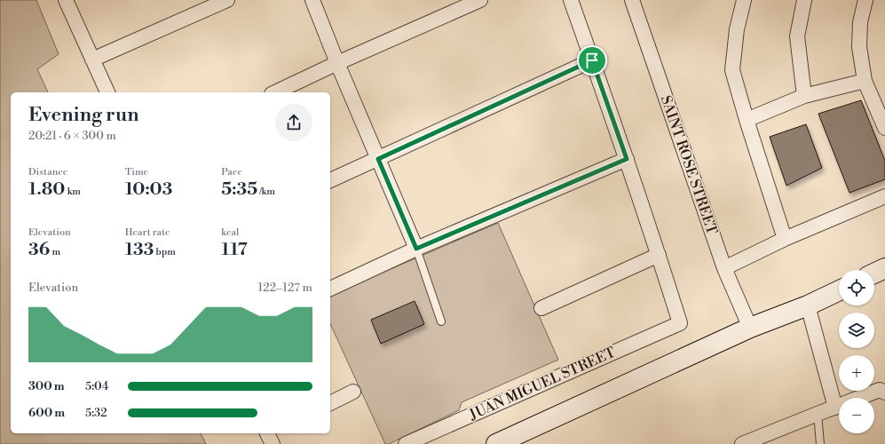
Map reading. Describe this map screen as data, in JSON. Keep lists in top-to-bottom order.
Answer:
{
  "streets": {
    "street": ["SAINT ROSE STREET", "JUAN MIGUEL STREET"]
  },
  "page": {
    "heading": ["Evening run", "20:21 · 6 × 300 m"],
    "stats": [
      ["Distance", "1.80 km"],
      ["Time", "10:03"],
      ["Pace", "5:35 /km"],
      ["Elevation", "36 m"],
      ["Heart rate", "133 bpm"],
      ["kcal", "117"]
    ],
    "map_buttons": ["+", "−"],
    "chart": ["Elevation", "122–127 m"],
    "list": [
      {
        "name": "300 m",
        "note": "5:04"
      },
      {
        "name": "600 m",
        "note": "5:32"
      }
    ]
  }
}
